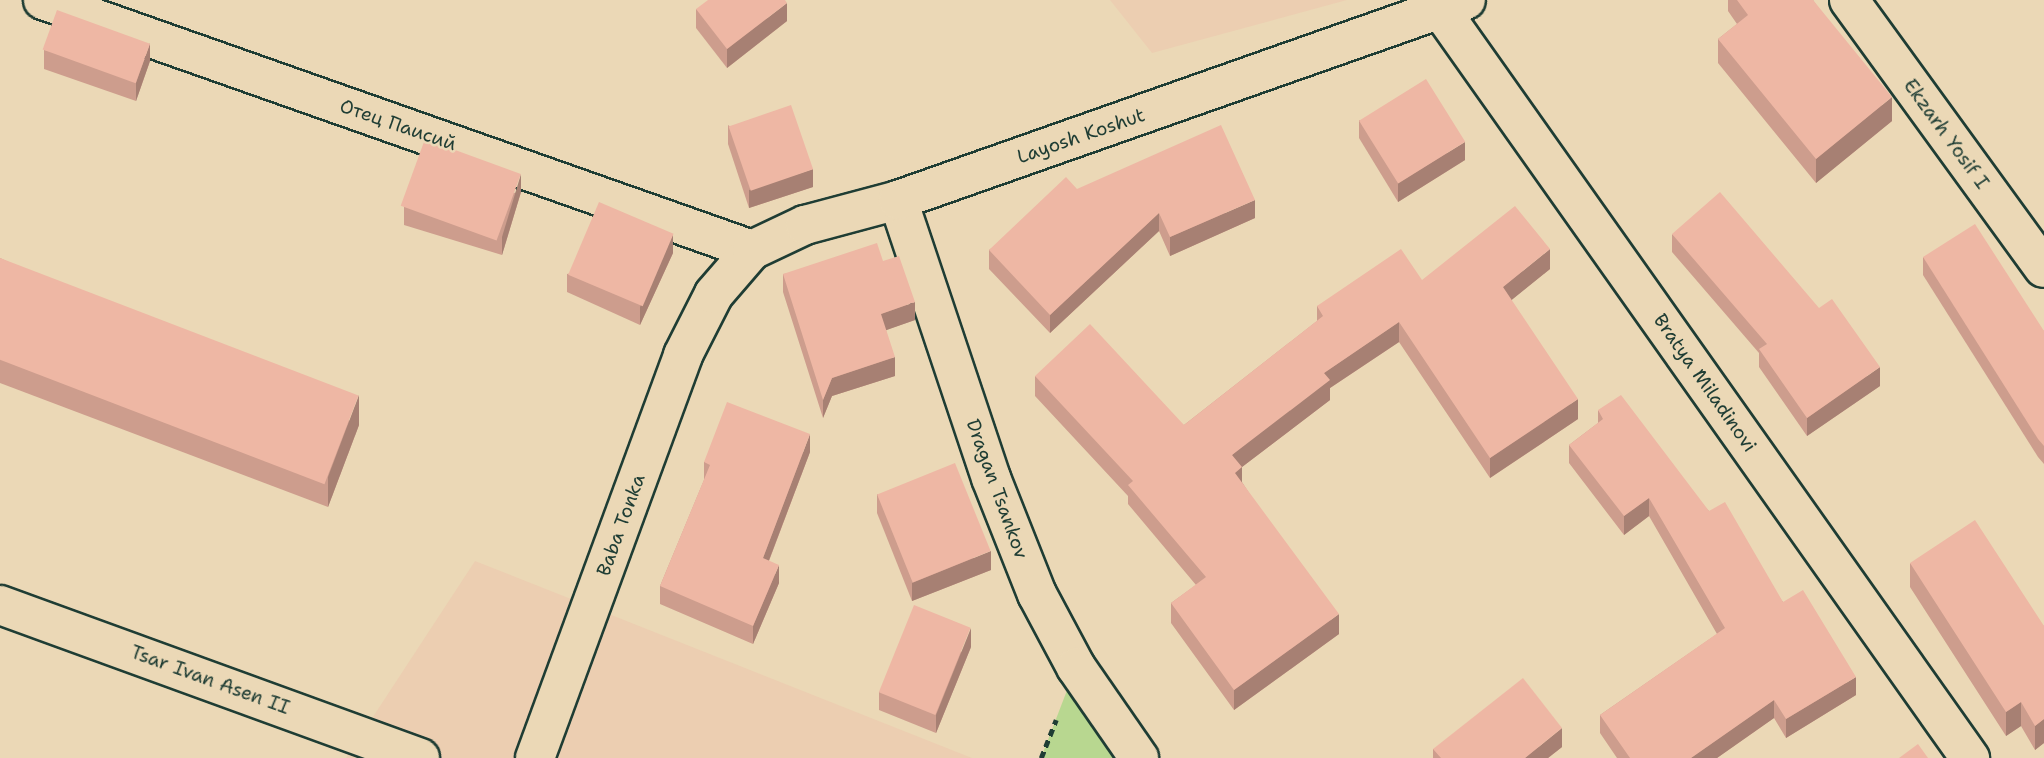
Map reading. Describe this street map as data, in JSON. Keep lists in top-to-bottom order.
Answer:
{
  "streets": {
    "street": [
      "Отец Паисий",
      "Ekzarh Yosif I",
      "Layosh Koshut",
      "Bratya Miladinovi",
      "Dragan Tsankov",
      "Baba Tonka",
      "Tsar Ivan Asen II"
    ]
  },
  "crossings": [
    ["Отец Паисий", "Layosh Koshut"],
    ["Layosh Koshut", "Bratya Miladinovi"],
    ["Layosh Koshut", "Dragan Tsankov"],
    ["Layosh Koshut", "Baba Tonka"]
  ]
}
